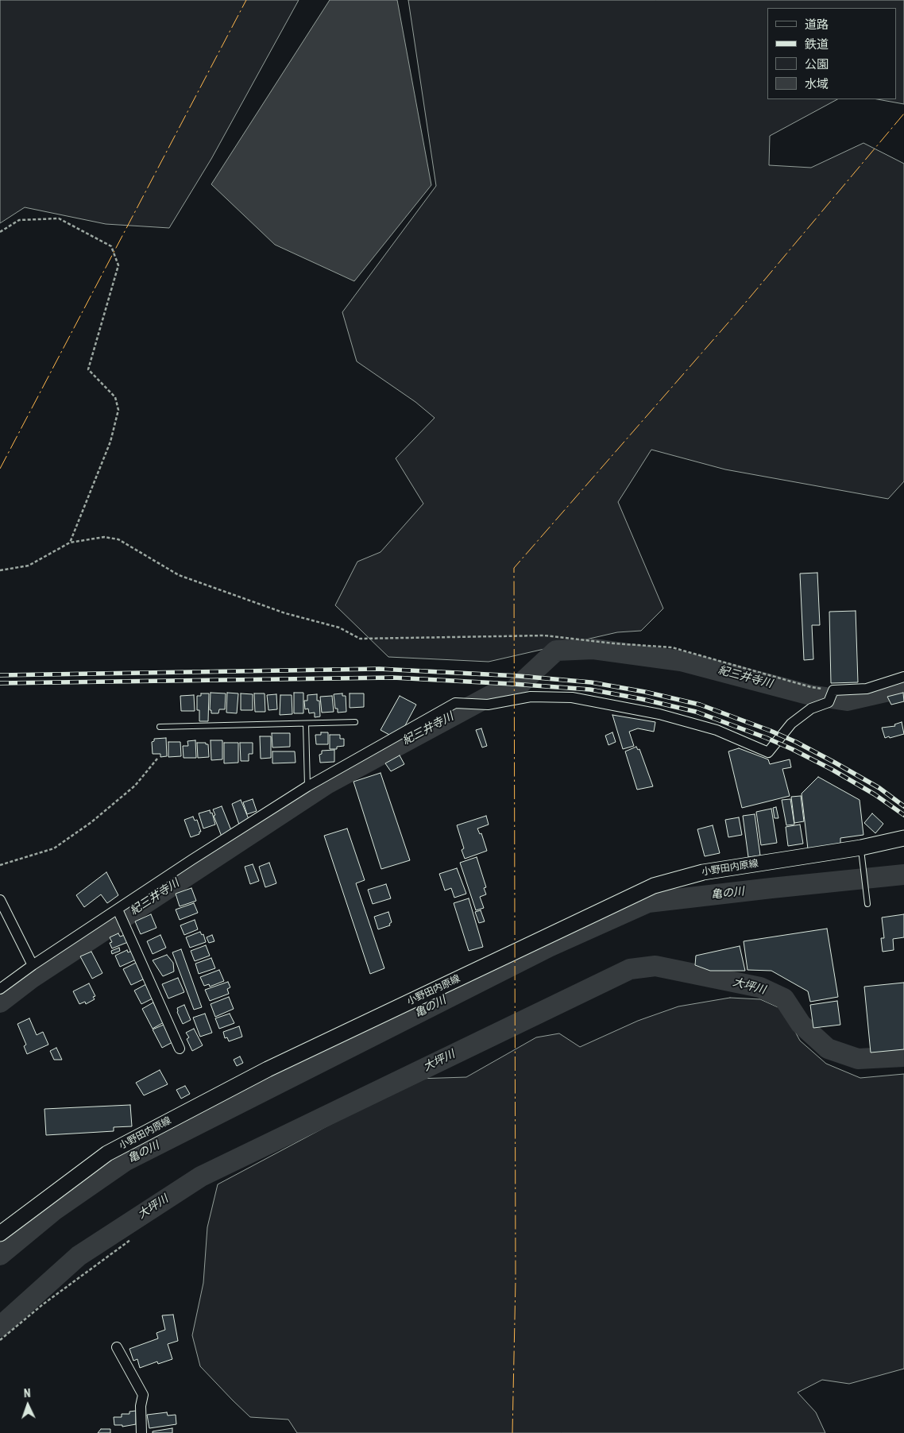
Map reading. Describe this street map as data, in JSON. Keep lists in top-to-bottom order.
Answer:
{
  "streets": {
    "main road": ["小野田内原線"]
  },
  "water": ["紀三井寺川", "亀の川", "大坪川"],
  "legend": [
    "道路",
    "鉄道",
    "公園",
    "水域"
  ],
  "north": "top"
}
